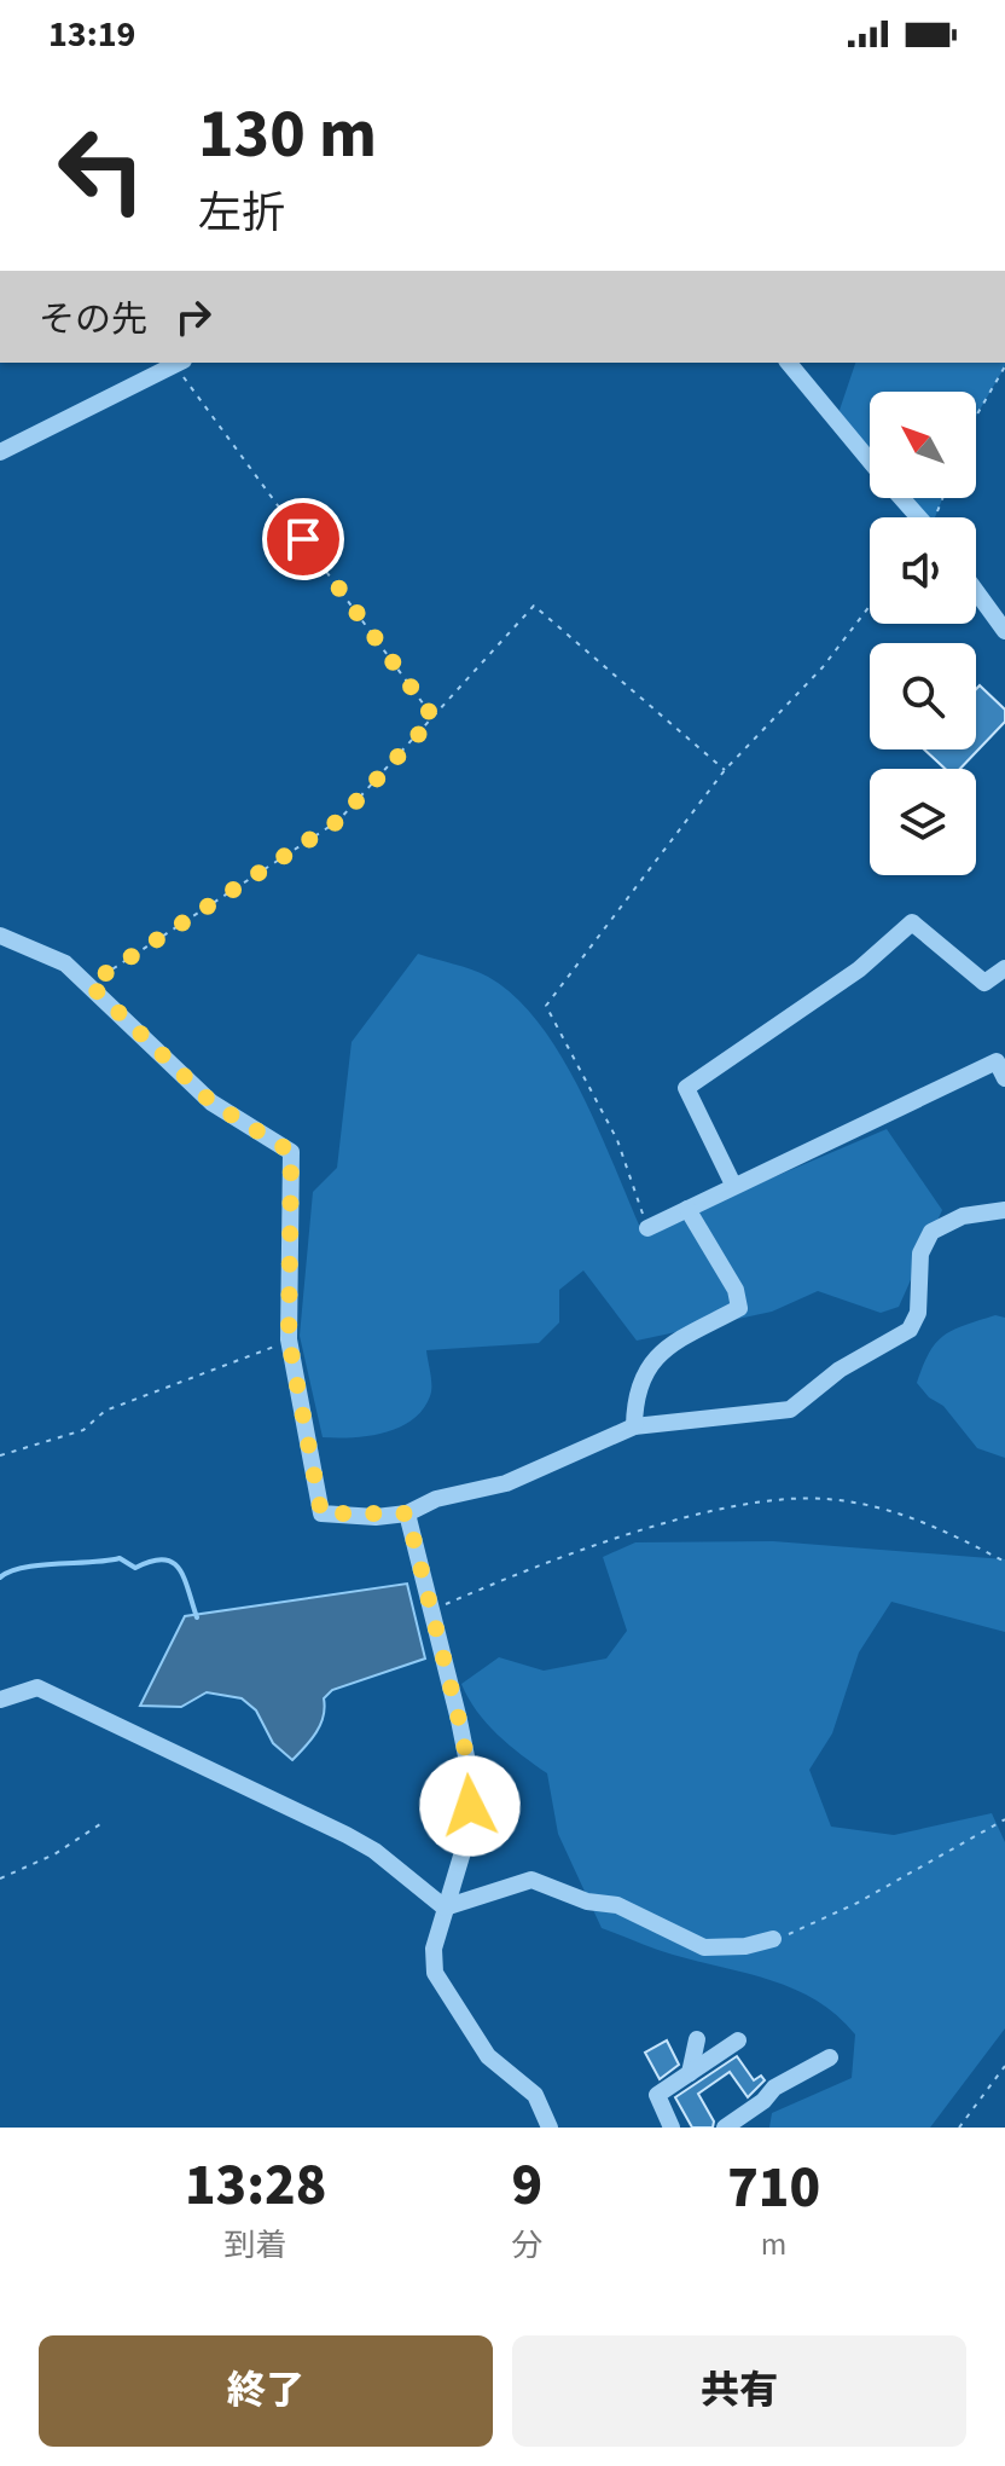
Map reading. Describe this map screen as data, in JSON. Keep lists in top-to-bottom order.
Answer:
{
  "north": "top left",
  "page": {
    "status": "13:19",
    "turn": ["130 m", "左折"],
    "then": "その先",
    "eta": [
      "13:28",
      "到着",
      "9",
      "分",
      "710",
      "m"
    ],
    "buttons": ["終了", "共有"]
  }
}
